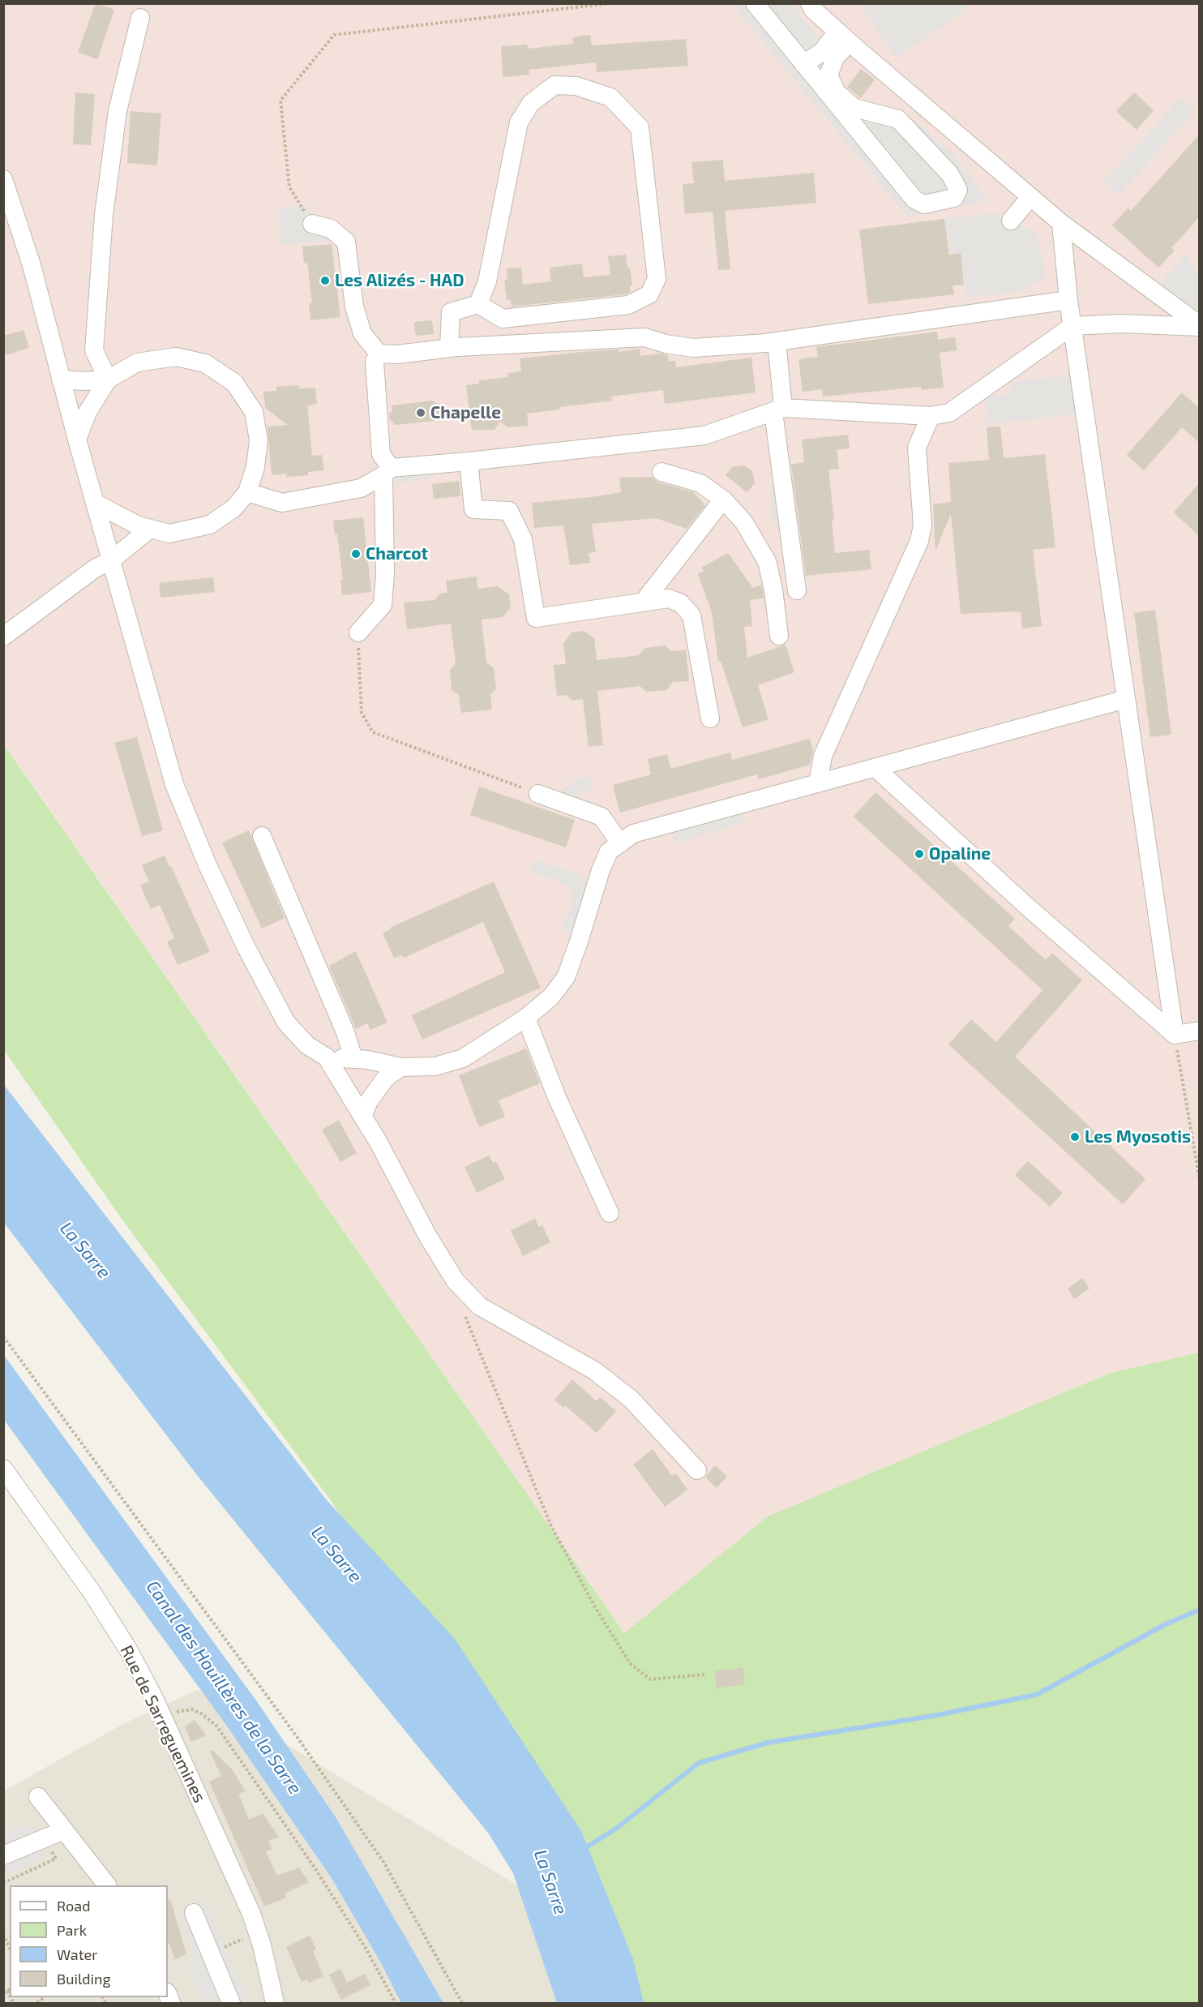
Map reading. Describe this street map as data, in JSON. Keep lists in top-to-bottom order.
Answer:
{
  "streets": {
    "street": ["Rue de Sarreguemines"]
  },
  "water": ["La Sarre", "Canal des Houillères de la Sarre"],
  "places": [
    "Les Alizés - HAD",
    "Chapelle",
    "Charcot",
    "Opaline",
    "Les Myosotis"
  ],
  "legend": [
    "Road",
    "Park",
    "Water",
    "Building"
  ]
}
